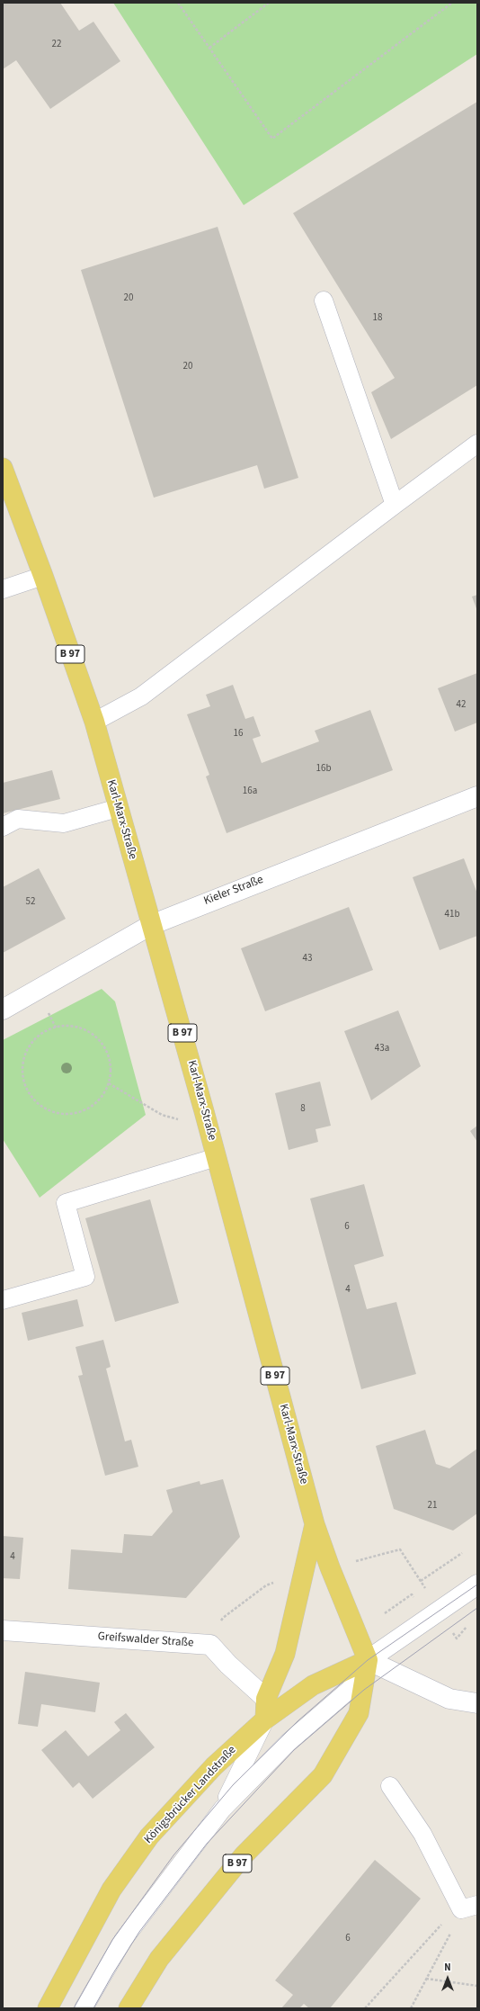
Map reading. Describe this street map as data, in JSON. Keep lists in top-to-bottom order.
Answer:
{
  "streets": {
    "main road": ["B 97", "Karl-Marx-Straße", "Königsbrücker Landstraße"],
    "street": ["Kieler Straße", "Greifswalder Straße"]
  },
  "crossings": [
    ["B 97", "Karl-Marx-Straße"],
    ["B 97", "Königsbrücker Landstraße"],
    ["Karl-Marx-Straße", "Kieler Straße"],
    ["Karl-Marx-Straße", "Greifswalder Straße"],
    ["Karl-Marx-Straße", "Königsbrücker Landstraße"]
  ],
  "house_numbers": [
    "22",
    "20",
    "18",
    "20",
    "42",
    "16",
    "16b",
    "16a",
    "52",
    "41b",
    "43",
    "43a",
    "8",
    "6",
    "4",
    "21",
    "4",
    "6"
  ],
  "north": "top"
}
